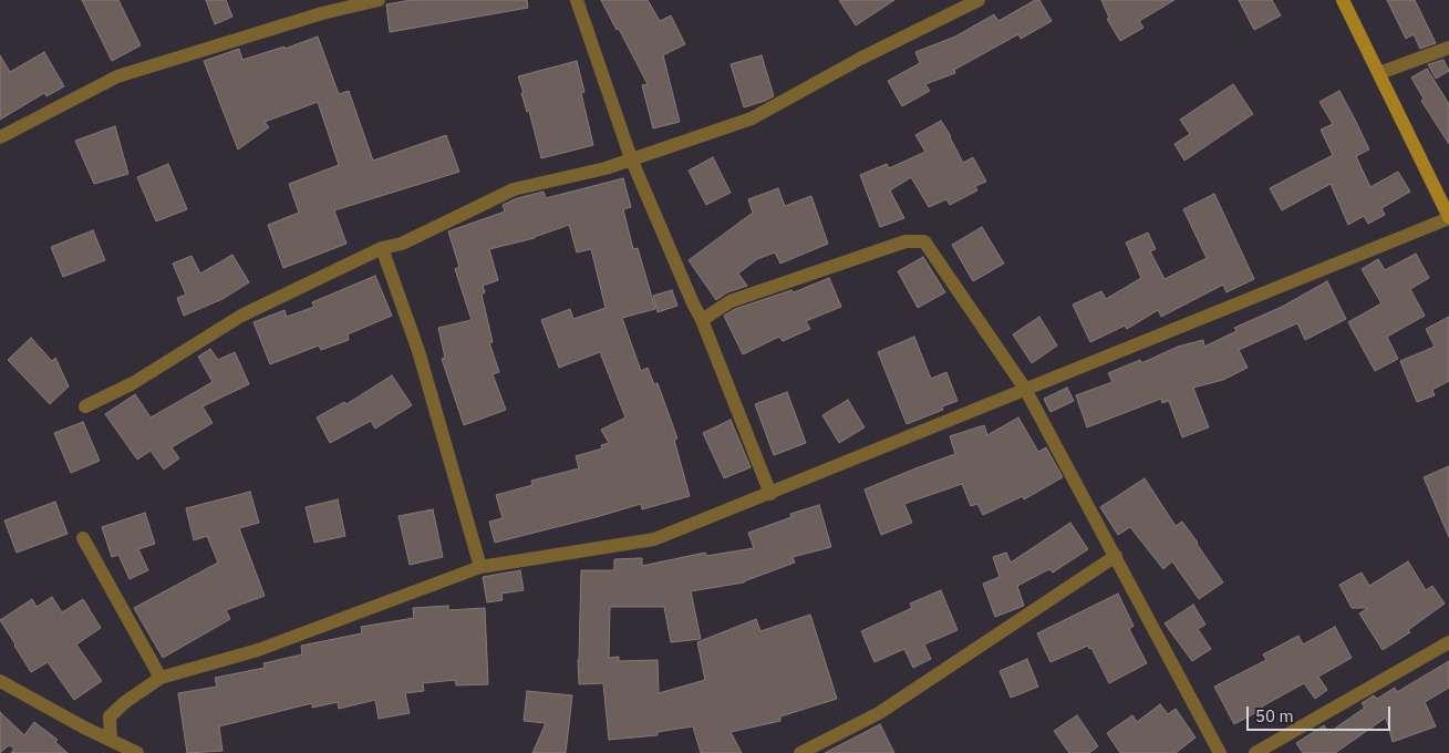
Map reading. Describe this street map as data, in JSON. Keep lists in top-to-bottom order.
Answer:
{
  "scale_bar": "50 m"
}
